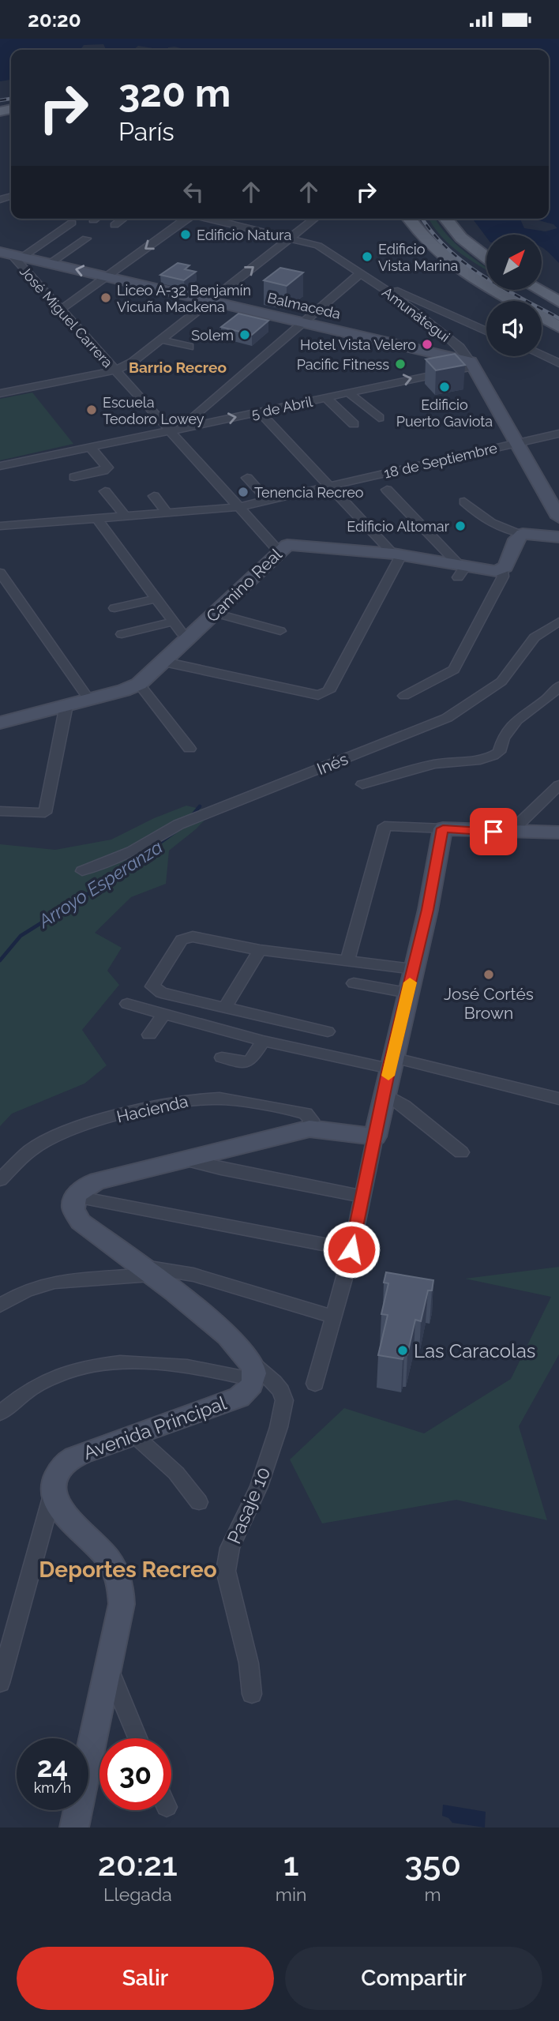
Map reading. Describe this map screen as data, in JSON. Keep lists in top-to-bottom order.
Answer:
{
  "streets": {
    "street": [
      "Balmaceda",
      "Amunátegui",
      "José Miguel Carrera",
      "5 de Abril",
      "18 de Septiembre",
      "Camino Real",
      "Inés",
      "Hacienda",
      "Avenida Principal",
      "Pasaje 10"
    ]
  },
  "crossings": [
    ["Balmaceda", "Amunátegui"],
    ["Balmaceda", "José Miguel Carrera"],
    ["Balmaceda", "5 de Abril"],
    ["Amunátegui", "5 de Abril"],
    ["Amunátegui", "18 de Septiembre"],
    ["José Miguel Carrera", "5 de Abril"],
    ["José Miguel Carrera", "18 de Septiembre"],
    ["José Miguel Carrera", "Camino Real"],
    ["Avenida Principal", "Pasaje 10"]
  ],
  "districts": ["Barrio Recreo", "Deportes Recreo"],
  "water": ["Arroyo Esperanza"],
  "places": [
    "Edificio Natura",
    "Edificio Vista Marina",
    "Liceo A-32 Benjamín Vicuña Mackena",
    "Solem",
    "Hotel Vista Velero",
    "Pacific Fitness",
    "Edificio Puerto Gaviota",
    "Escuela Teodoro Lowey",
    "Tenencia Recreo",
    "Edificio Altomar",
    "José Cortés Brown",
    "Las Caracolas"
  ],
  "north": "top right",
  "page": {
    "status": "20:20",
    "turn": ["320 m", "París"],
    "speed": "24 km/h",
    "limit": "30",
    "eta": [
      "20:21",
      "Llegada",
      "1",
      "min",
      "350",
      "m"
    ],
    "buttons": ["Salir", "Compartir"]
  }
}
